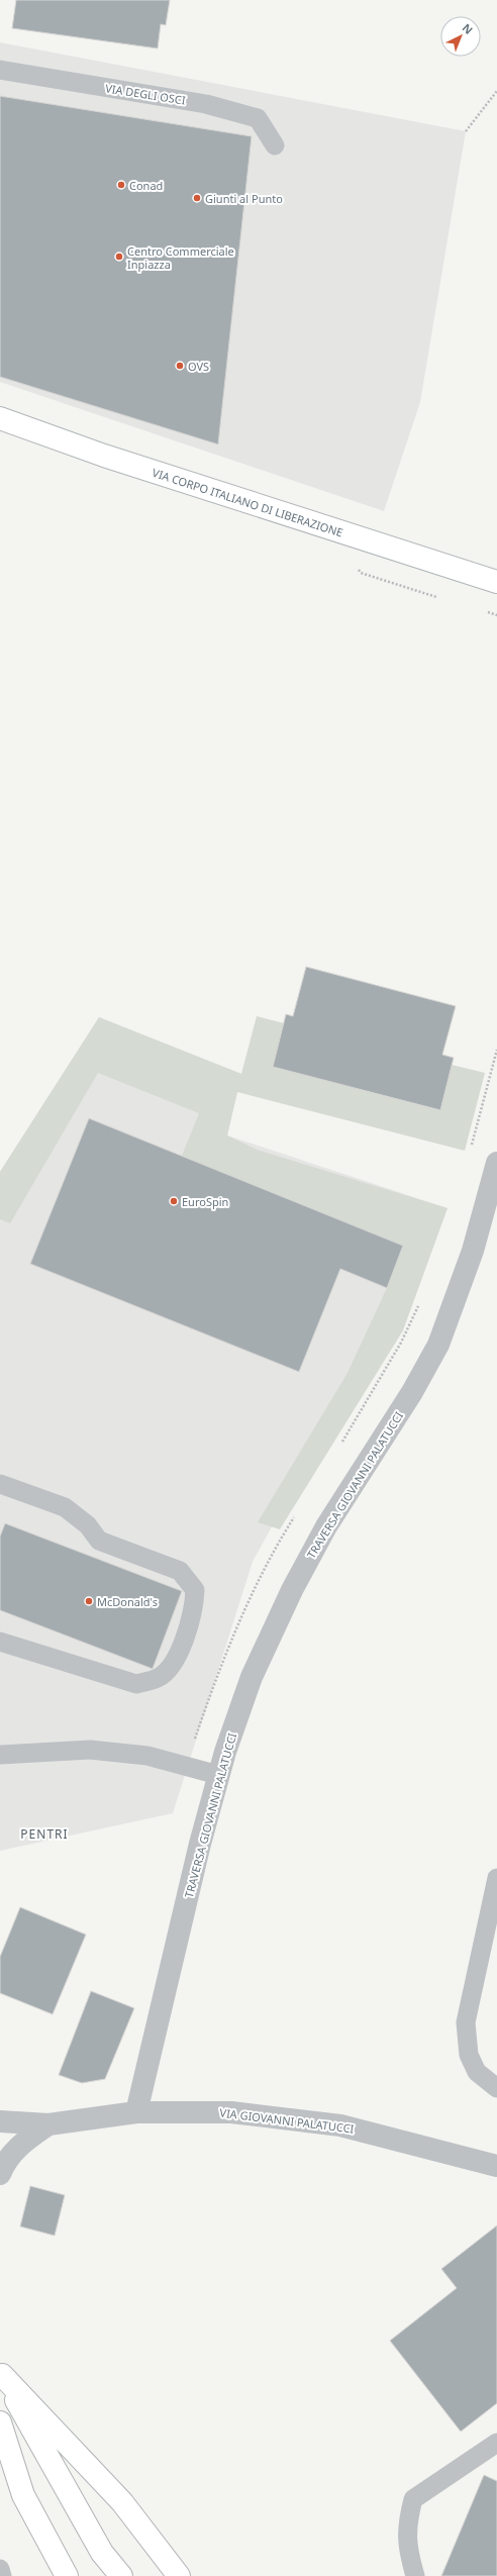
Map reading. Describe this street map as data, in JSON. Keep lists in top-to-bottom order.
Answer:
{
  "streets": {
    "main road": ["VIA CORPO ITALIANO DI LIBERAZIONE"],
    "street": ["TRAVERSA GIOVANNI PALATUCCI", "VIA GIOVANNI PALATUCCI"],
    "lane": ["VIA DEGLI OSCI"]
  },
  "crossings": [
    ["TRAVERSA GIOVANNI PALATUCCI", "VIA GIOVANNI PALATUCCI"]
  ],
  "districts": ["PENTRI"],
  "places": [
    "Conad",
    "Giunti al Punto",
    "Centro Commerciale Inpiazza",
    "OVS",
    "EuroSpin",
    "McDonald's"
  ],
  "north": "top right"
}
